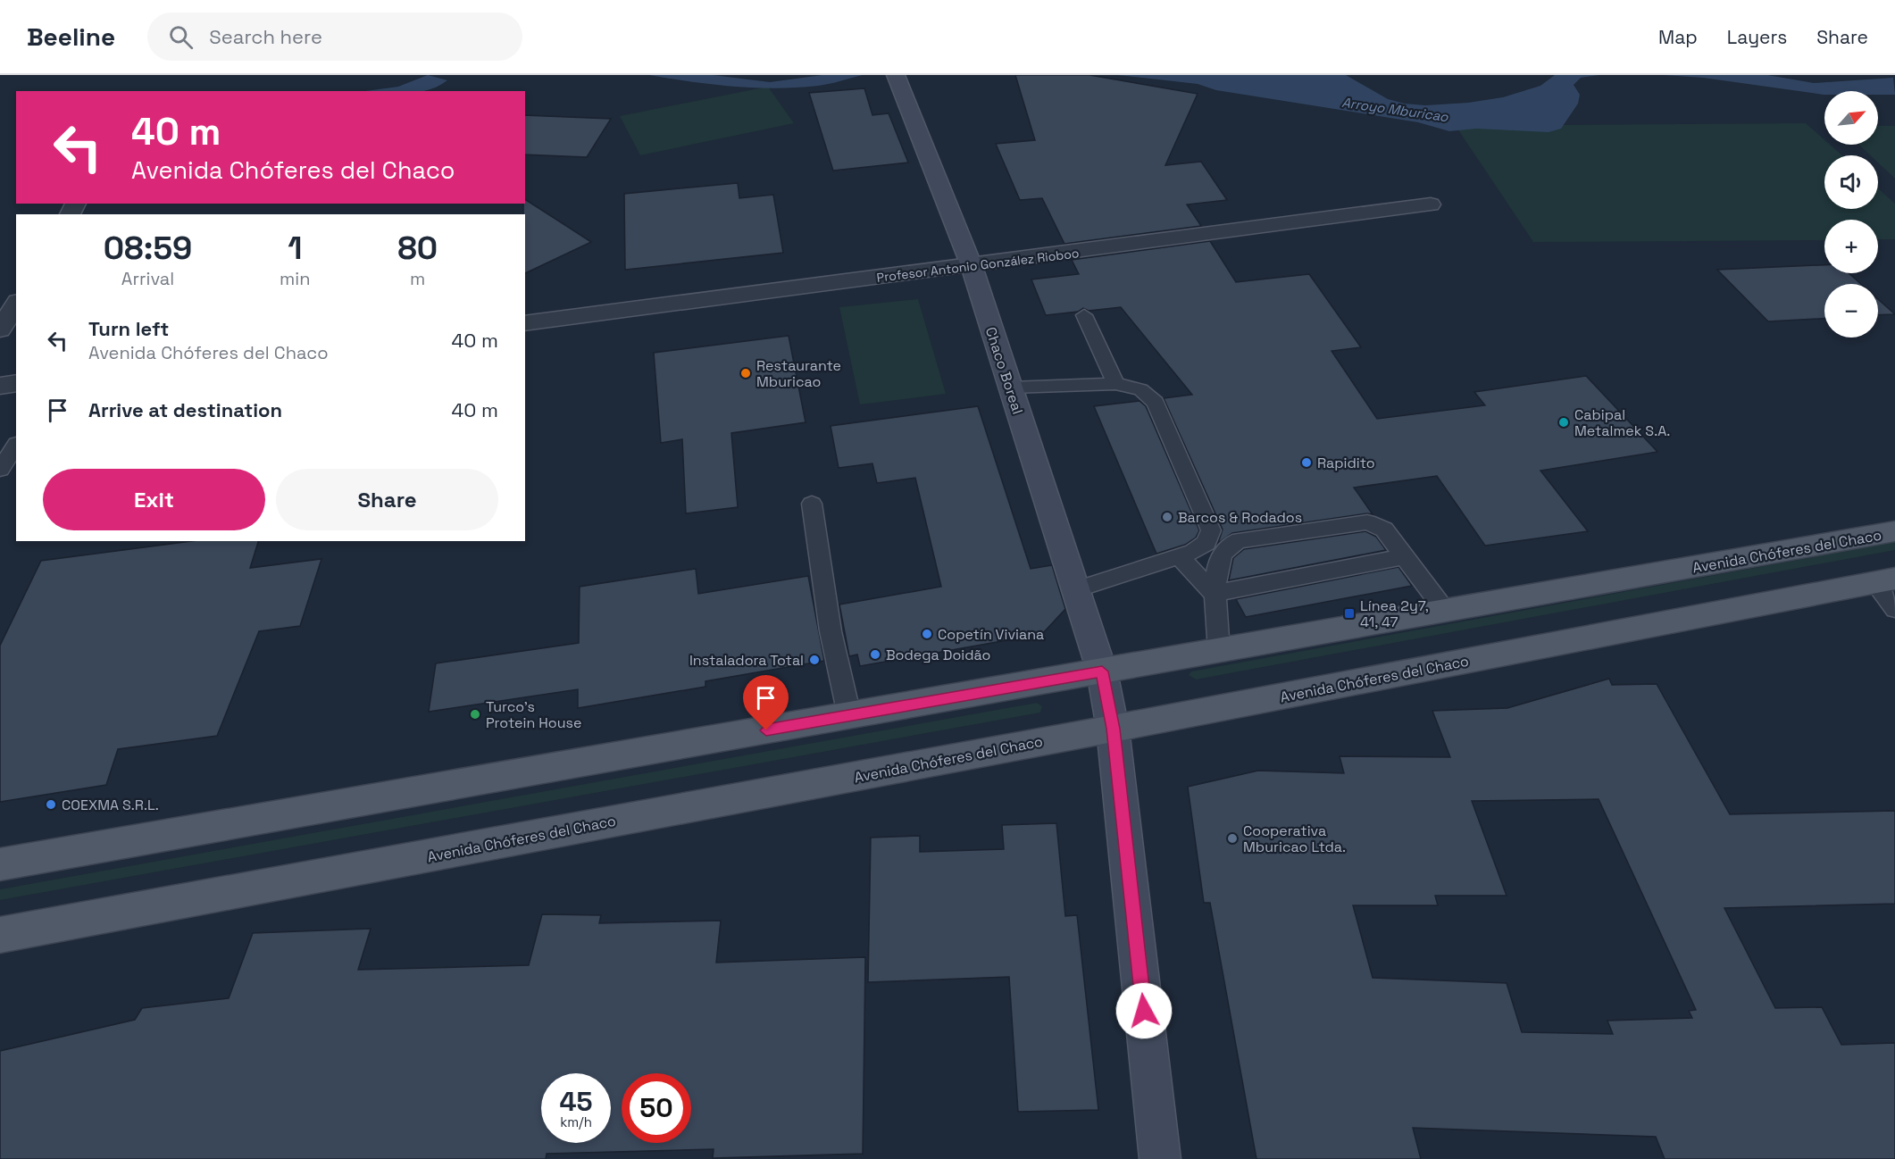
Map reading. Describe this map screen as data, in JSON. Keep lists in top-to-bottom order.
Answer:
{
  "streets": {
    "main road": ["Chaco Boreal", "Avenida Chóferes del Chaco"],
    "street": ["Profesor Antonio González Rioboo"]
  },
  "crossings": [
    ["Profesor Antonio González Rioboo", "Chaco Boreal"],
    ["Chaco Boreal", "Avenida Chóferes del Chaco"]
  ],
  "water": ["Arroyo Mburicao"],
  "places": {
    "other": [
      "Restaurante Mburicao",
      "Cabipal Metalmek S.A.",
      "Rapidito",
      "Barcos & Rodados",
      "Copetín Viviana",
      "Bodega Doidão",
      "Instaladora Total",
      "Turco's Protein House",
      "COEXMA S.R.L.",
      "Cooperativa Mburicao Ltda."
    ],
    "transit": ["Línea 2y7, 41, 47"]
  },
  "north": "top right",
  "page": {
    "header": "Beeline",
    "search": "Search here",
    "nav": ["Map", "Layers", "Share"],
    "map_buttons": ["+", "−"],
    "turn": ["40 m", "Avenida Chóferes del Chaco"],
    "eta": [
      "08:59",
      "Arrival",
      "1",
      "min",
      "80",
      "m"
    ],
    "list": [
      {
        "name": "Turn left",
        "note": "Avenida Chóferes del Chaco",
        "value": "40 m"
      },
      {
        "name": "Arrive at destination",
        "value": "40 m"
      }
    ],
    "buttons": ["Exit", "Share"],
    "speed": "45 km/h",
    "limit": "50"
  }
}
